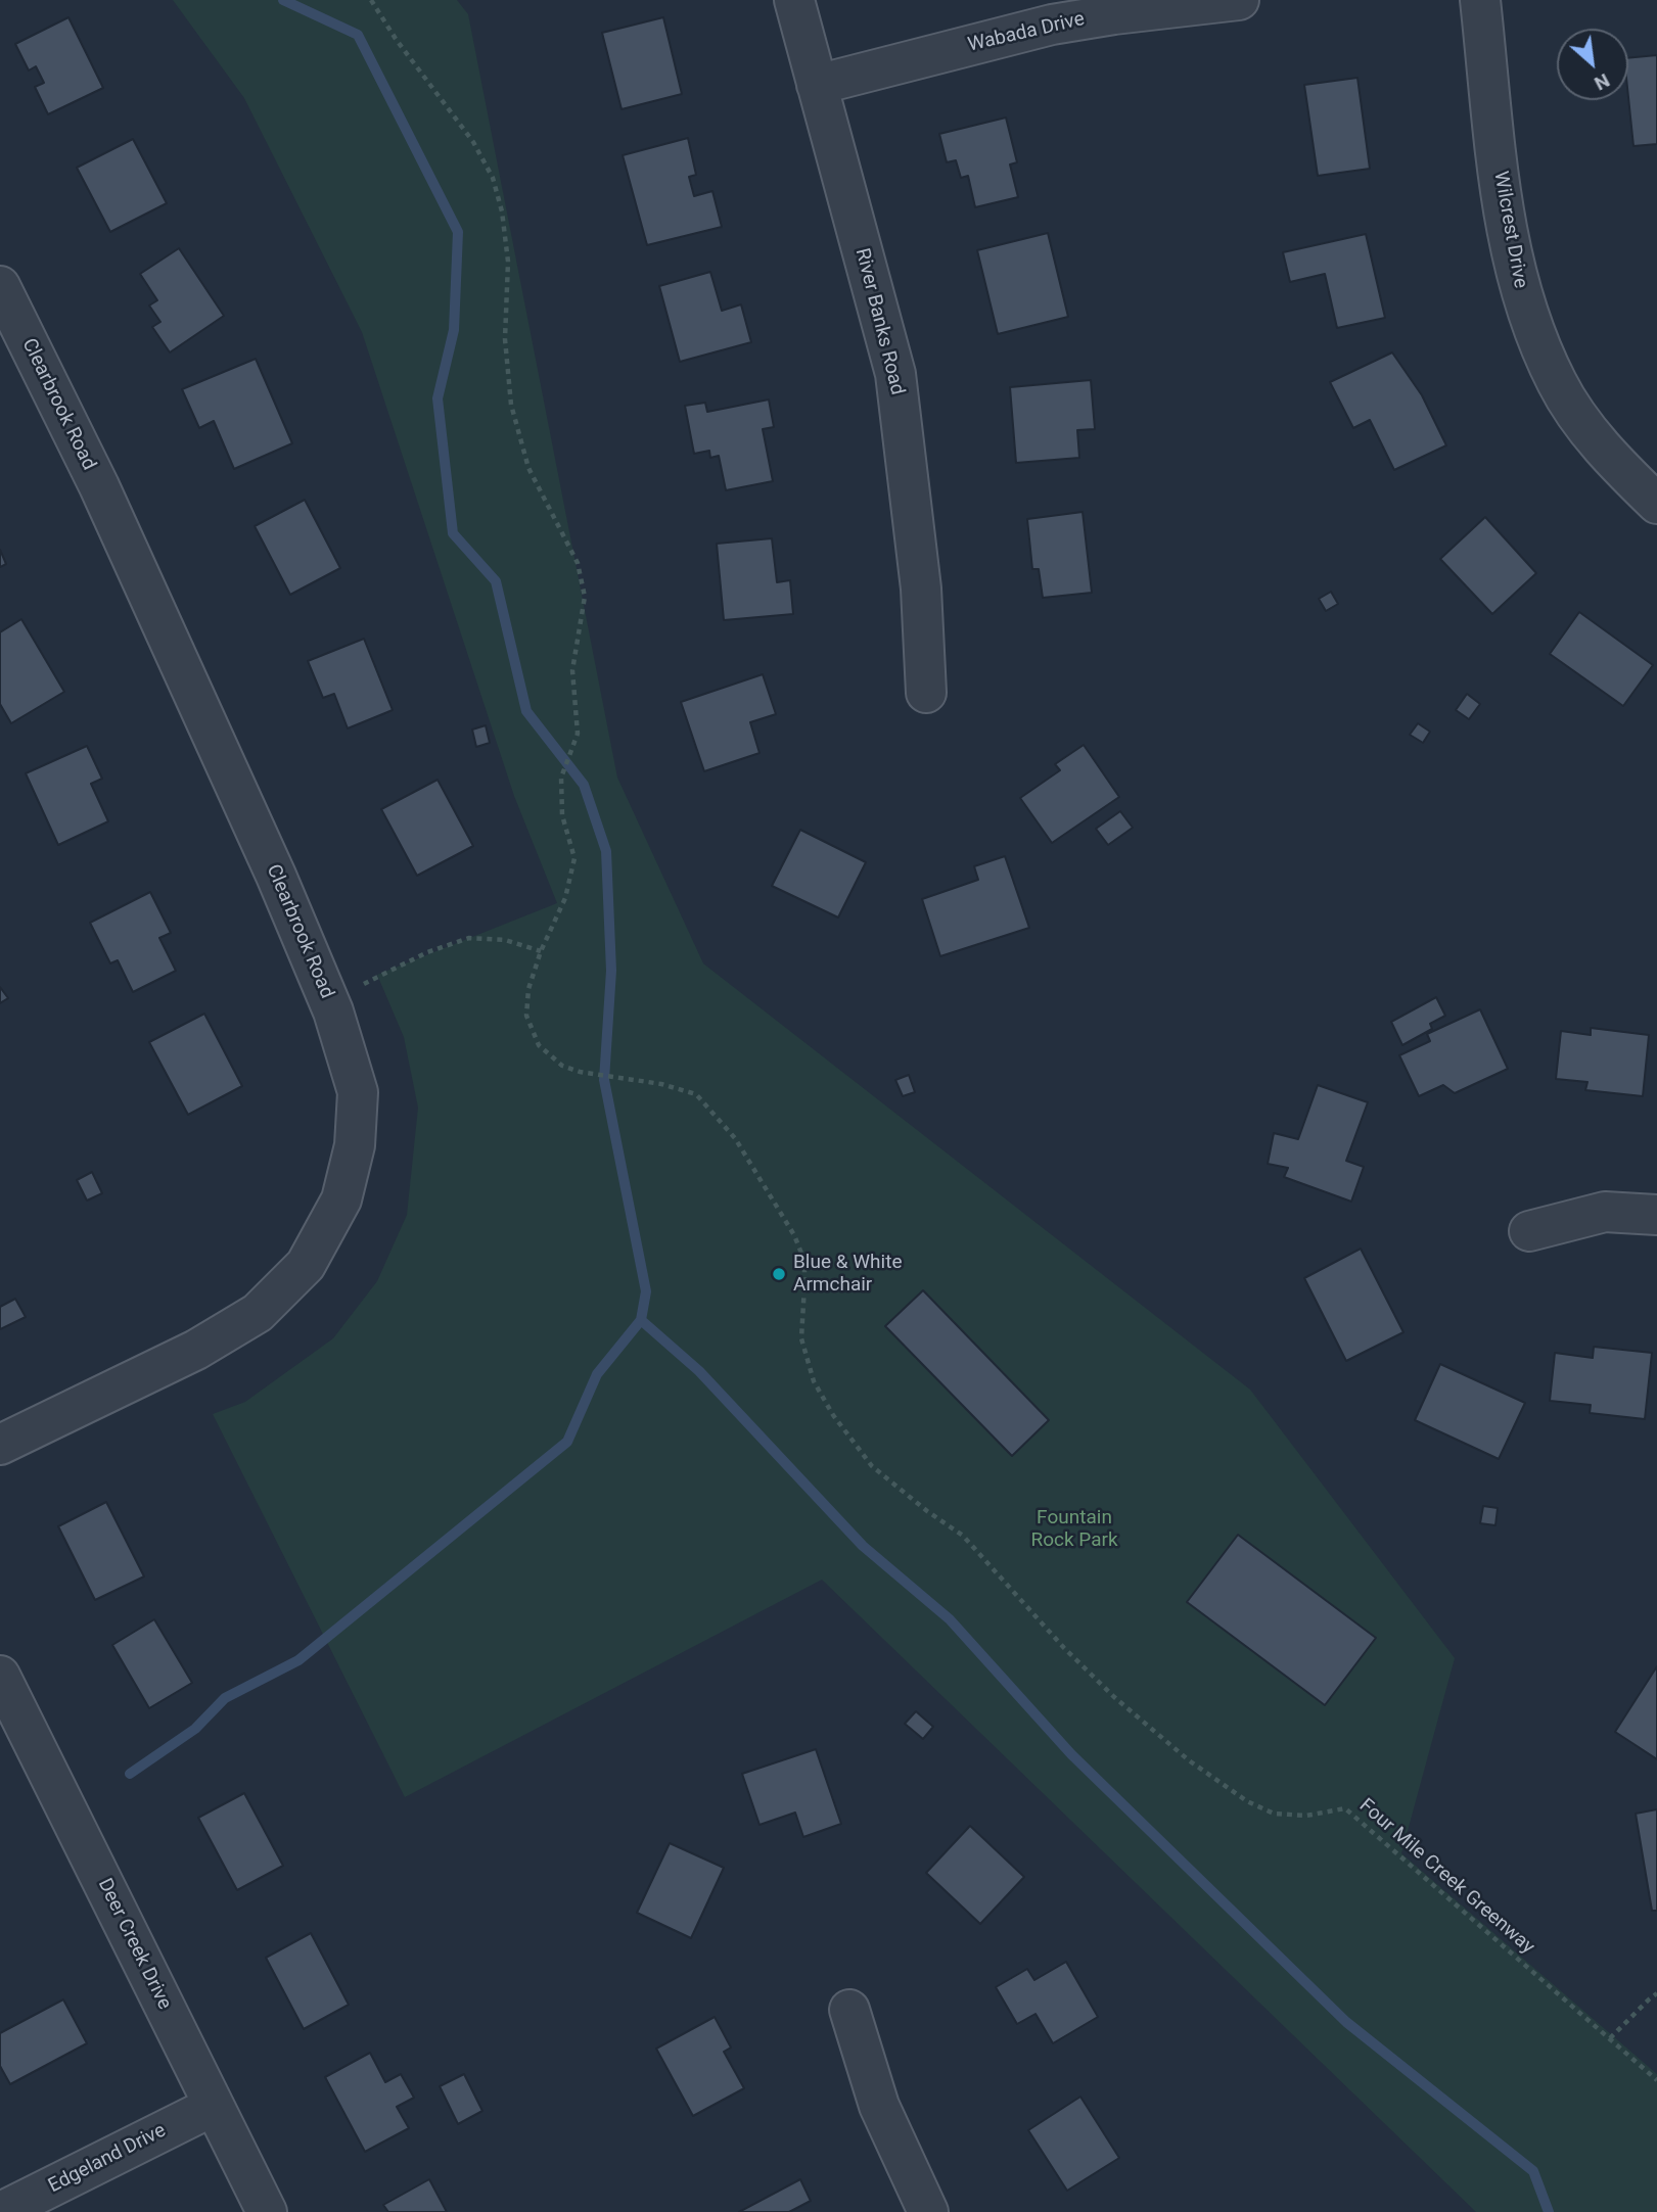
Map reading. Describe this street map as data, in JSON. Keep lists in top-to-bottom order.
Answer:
{
  "streets": {
    "street": [
      "Wabada Drive",
      "Wilcrest Drive",
      "River Banks Road",
      "Clearbrook Road",
      "Deer Creek Drive",
      "Edgeland Drive"
    ],
    "path": ["Four Mile Creek Greenway"]
  },
  "crossings": [
    ["Wabada Drive", "River Banks Road"],
    ["Deer Creek Drive", "Edgeland Drive"]
  ],
  "parks": ["Fountain Rock Park"],
  "places": ["Blue & White Armchair"],
  "north": "bottom right"
}
